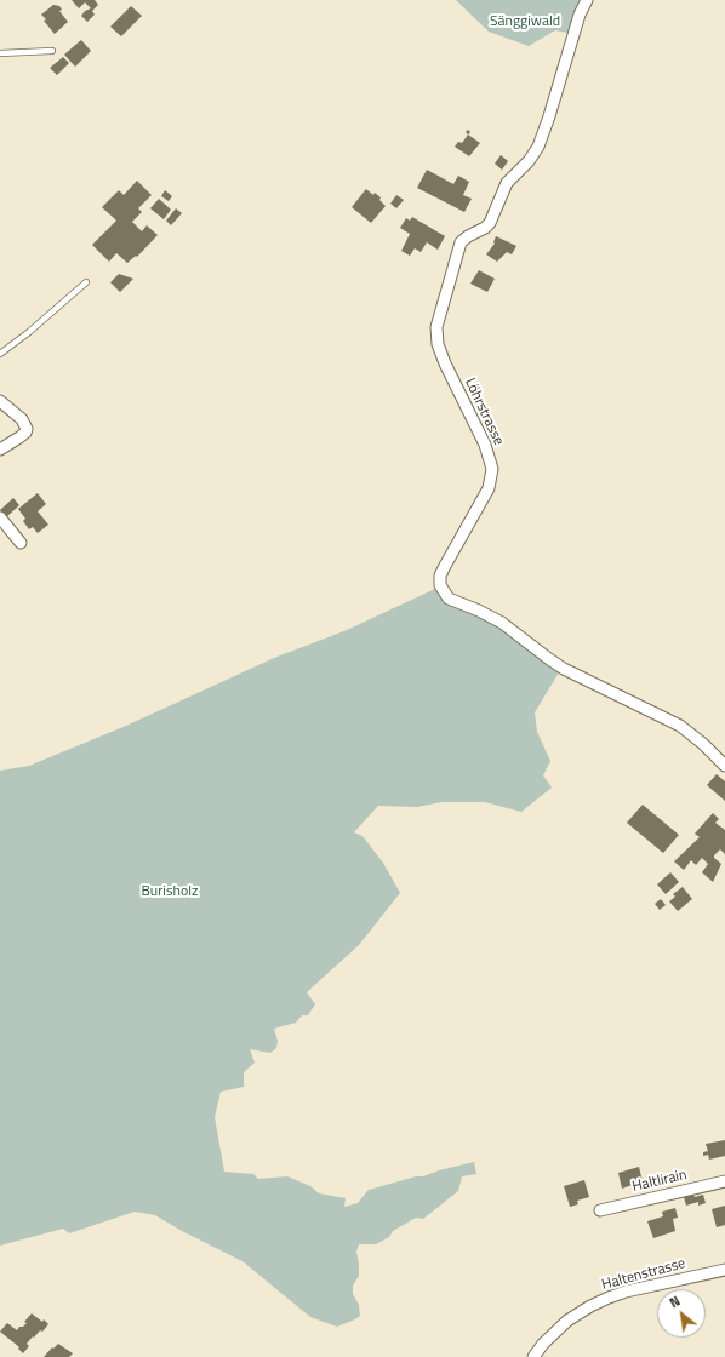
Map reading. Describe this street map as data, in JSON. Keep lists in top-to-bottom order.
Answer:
{
  "streets": {
    "street": ["Löhrstrasse", "Haltlirain", "Haltenstrasse"]
  },
  "parks": ["Sänggiwald", "Burisholz"],
  "north": "top left"
}
